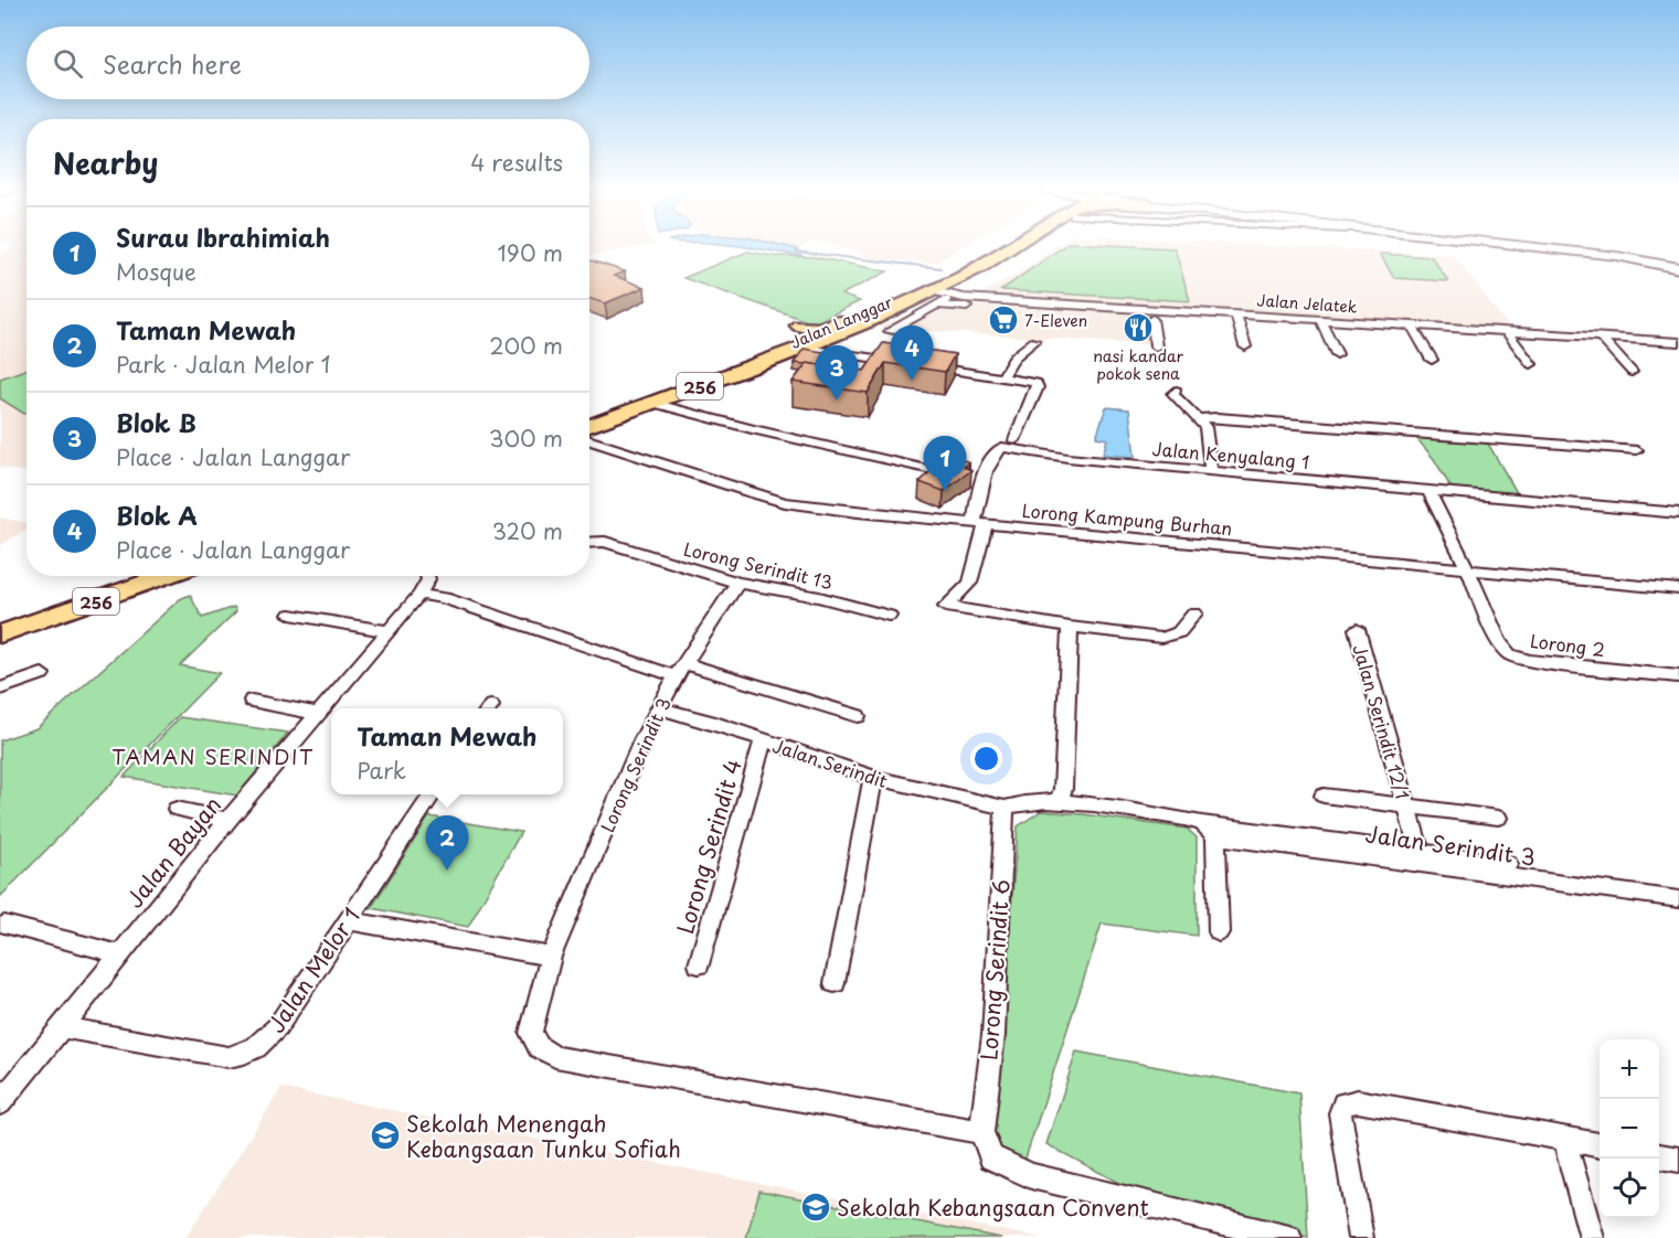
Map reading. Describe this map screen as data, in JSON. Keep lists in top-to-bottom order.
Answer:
{
  "streets": {
    "main road": ["Jalan Langgar", "256"],
    "street": [
      "Jalan Jelatek",
      "Jalan Kenyalang 1",
      "Lorong Kampung Burhan",
      "Lorong Serindit 13",
      "Lorong 2",
      "Jalan Serindit 12/1",
      "Jalan Serindit",
      "Lorong Serindit 3",
      "Jalan Serindit 3",
      "Lorong Serindit 4",
      "Jalan Bayan",
      "Jalan Melor 1",
      "Lorong Serindit 6"
    ]
  },
  "crossings": [
    ["Jalan Jelatek", "Jalan Langgar"],
    ["Lorong Kampung Burhan", "Lorong 2"],
    ["Lorong Serindit 13", "Lorong Serindit 3"],
    ["Jalan Serindit", "Lorong Serindit 3"],
    ["Jalan Serindit", "Lorong Serindit 4"],
    ["Jalan Serindit", "Lorong Serindit 6"],
    ["Lorong Serindit 3", "Lorong Serindit 6"],
    ["Jalan Bayan", "Jalan Melor 1"]
  ],
  "districts": ["TAMAN SERINDIT"],
  "places": {
    "supermarket": ["7-Eleven"],
    "restaurant": ["nasi kandar pokok sena"],
    "school or university": ["Sekolah Menengah Kebangsaan Tunku Sofiah", "Sekolah Kebangsaan Convent"]
  },
  "page": {
    "search": "Search here",
    "heading": ["Nearby", "4 results"],
    "list": [
      {
        "mark": "1",
        "name": "Surau Ibrahimiah",
        "note": "Mosque",
        "value": "190 m"
      },
      {
        "mark": "2",
        "name": "Taman Mewah",
        "note": "Park · Jalan Melor 1",
        "value": "200 m"
      },
      {
        "mark": "3",
        "name": "Blok B",
        "note": "Place · Jalan Langgar",
        "value": "300 m"
      },
      {
        "mark": "4",
        "name": "Blok A",
        "note": "Place · Jalan Langgar",
        "value": "320 m"
      }
    ],
    "pins": [
      "4",
      "3",
      "1",
      "2"
    ],
    "popup": ["Taman Mewah", "Park"],
    "map_buttons": ["+", "−"]
  }
}
